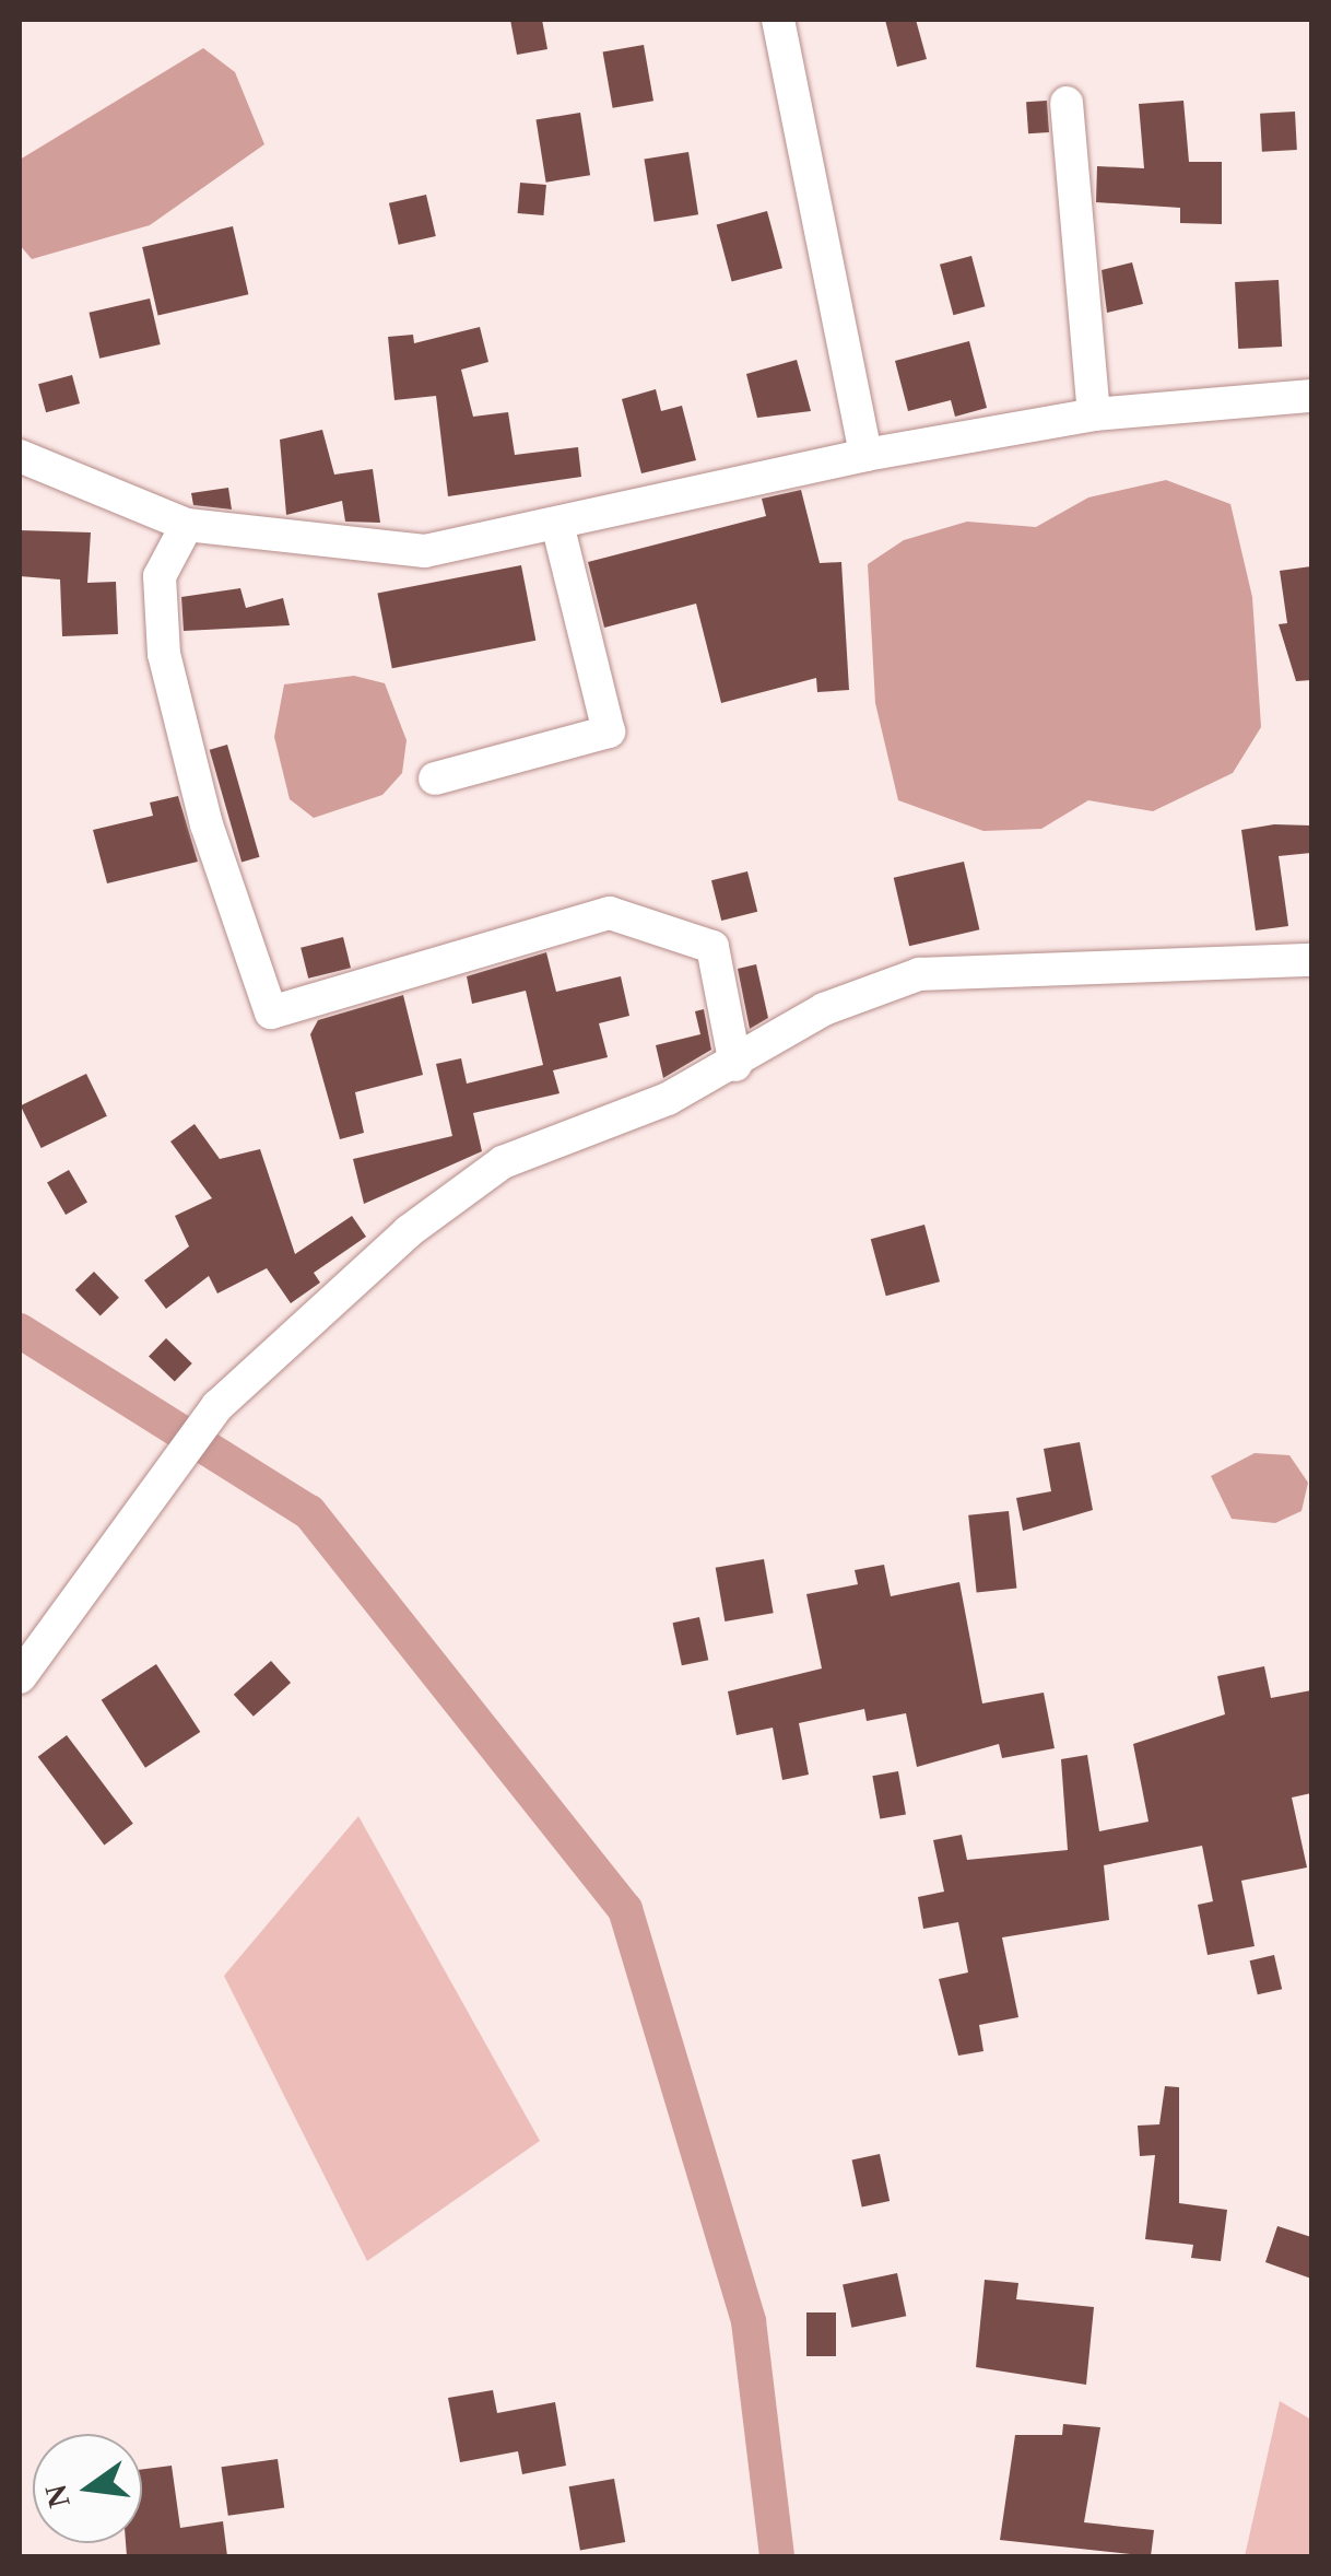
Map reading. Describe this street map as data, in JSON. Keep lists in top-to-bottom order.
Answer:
{
  "north": "left"
}
